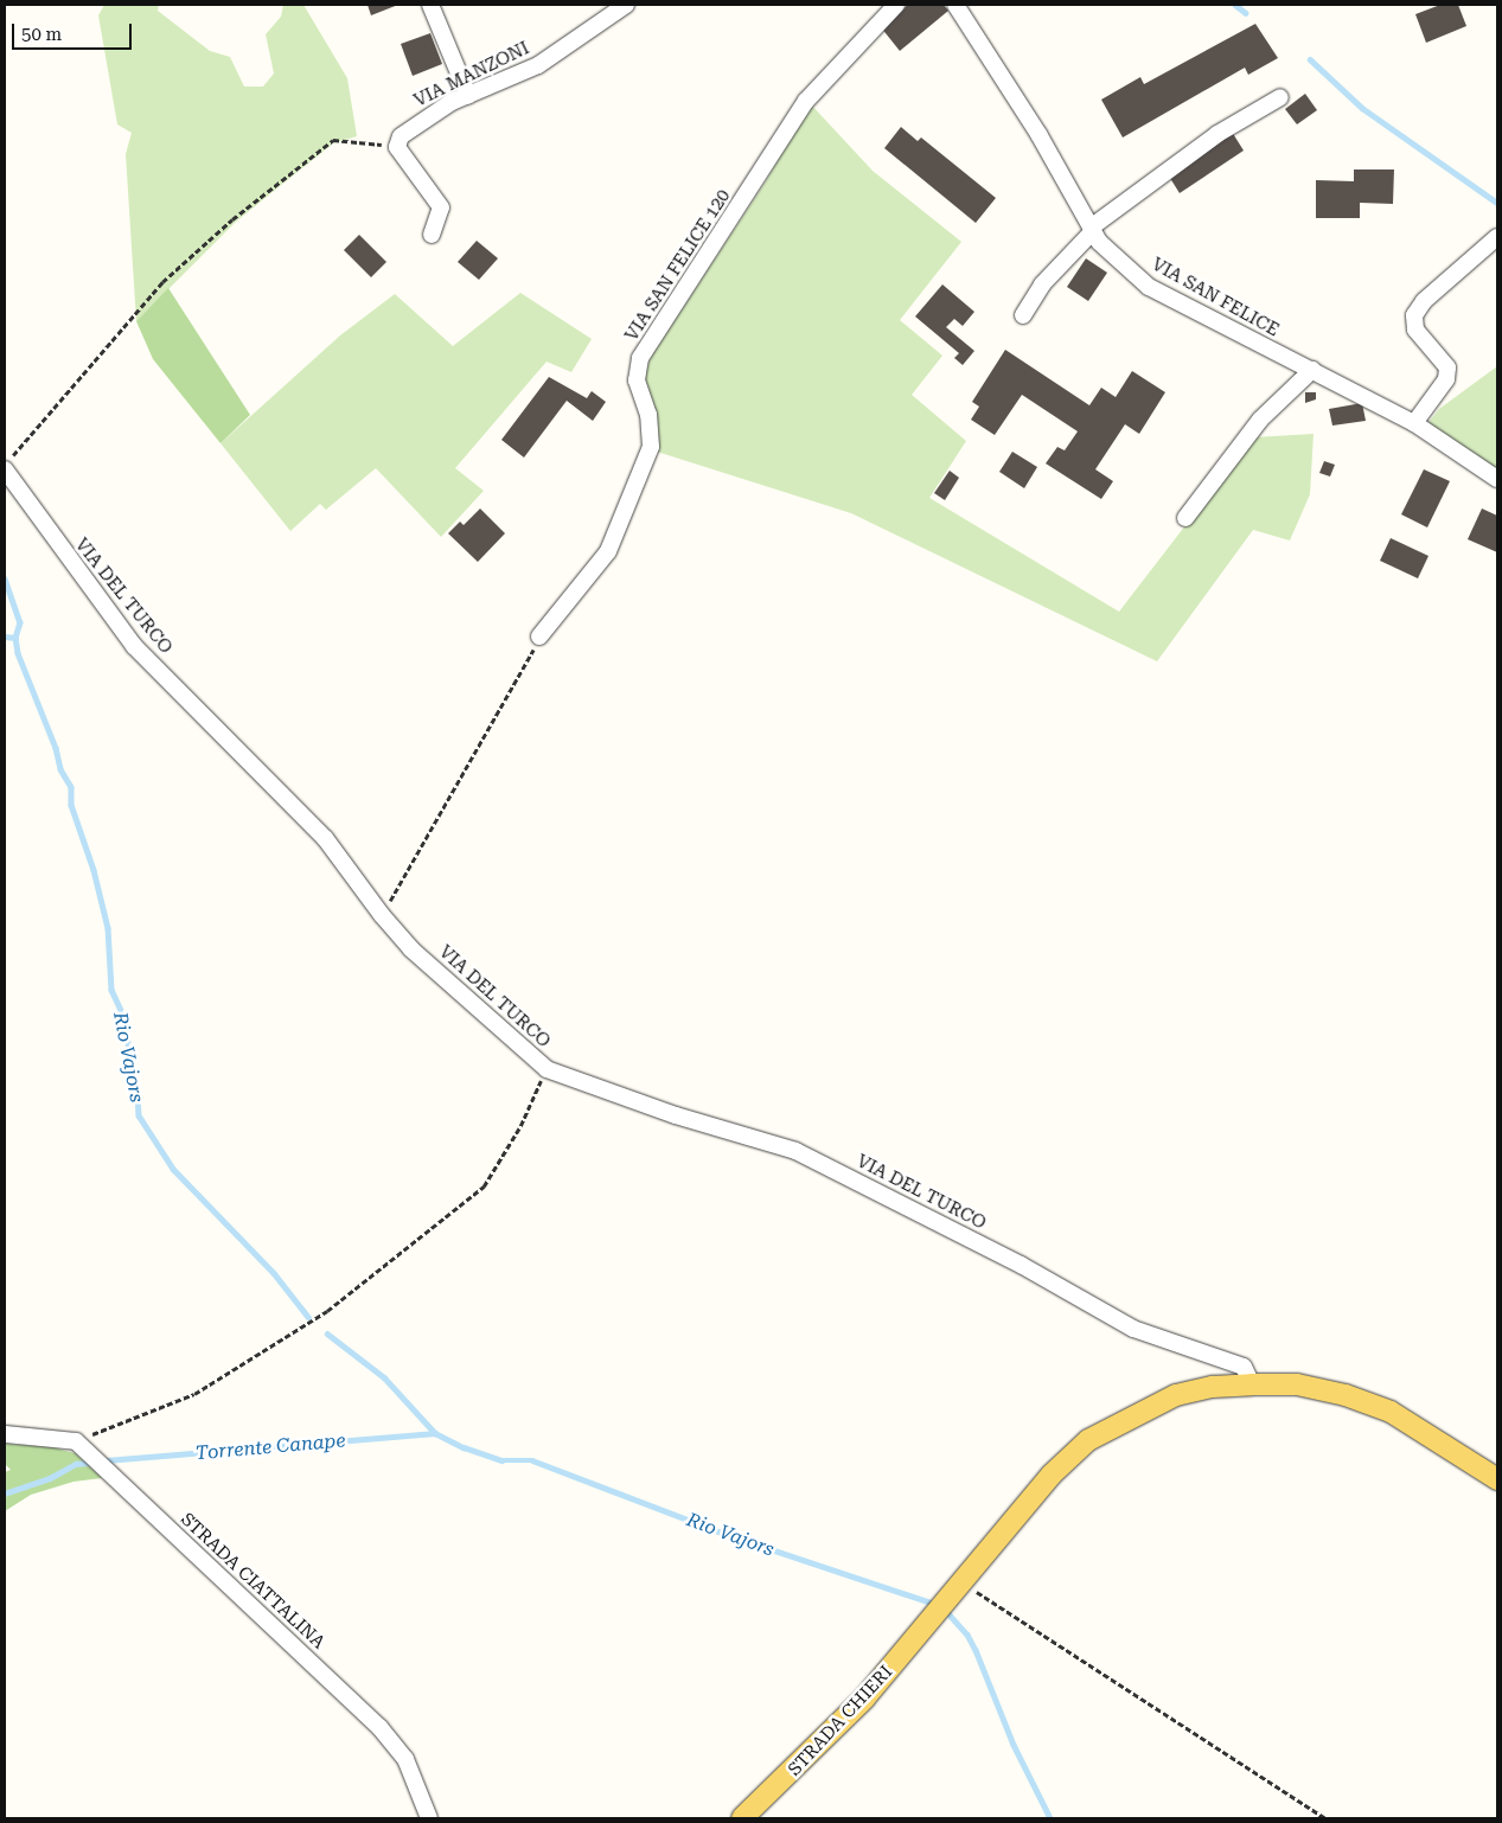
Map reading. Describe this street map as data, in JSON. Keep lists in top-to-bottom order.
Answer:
{
  "streets": {
    "main road": ["STRADA CHIERI"],
    "street": [
      "VIA MANZONI",
      "VIA SAN FELICE 120",
      "VIA SAN FELICE",
      "VIA DEL TURCO",
      "STRADA CIATTALINA"
    ]
  },
  "crossings": [
    ["VIA DEL TURCO", "STRADA CHIERI"]
  ],
  "water": ["Rio Vajors", "Torrente Canape"],
  "scale_bar": "50 m"
}
